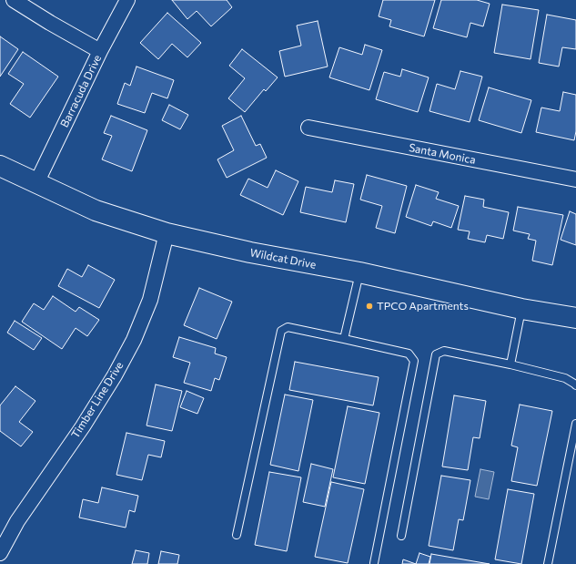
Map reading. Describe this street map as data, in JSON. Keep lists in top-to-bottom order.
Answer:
{
  "streets": {
    "main road": ["Wildcat Drive"],
    "street": ["Barracuda Drive", "Santa Monica", "Timber Line Drive"]
  },
  "crossings": [
    ["Barracuda Drive", "Wildcat Drive"],
    ["Wildcat Drive", "Timber Line Drive"]
  ],
  "places": ["TPCO Apartments"]
}
